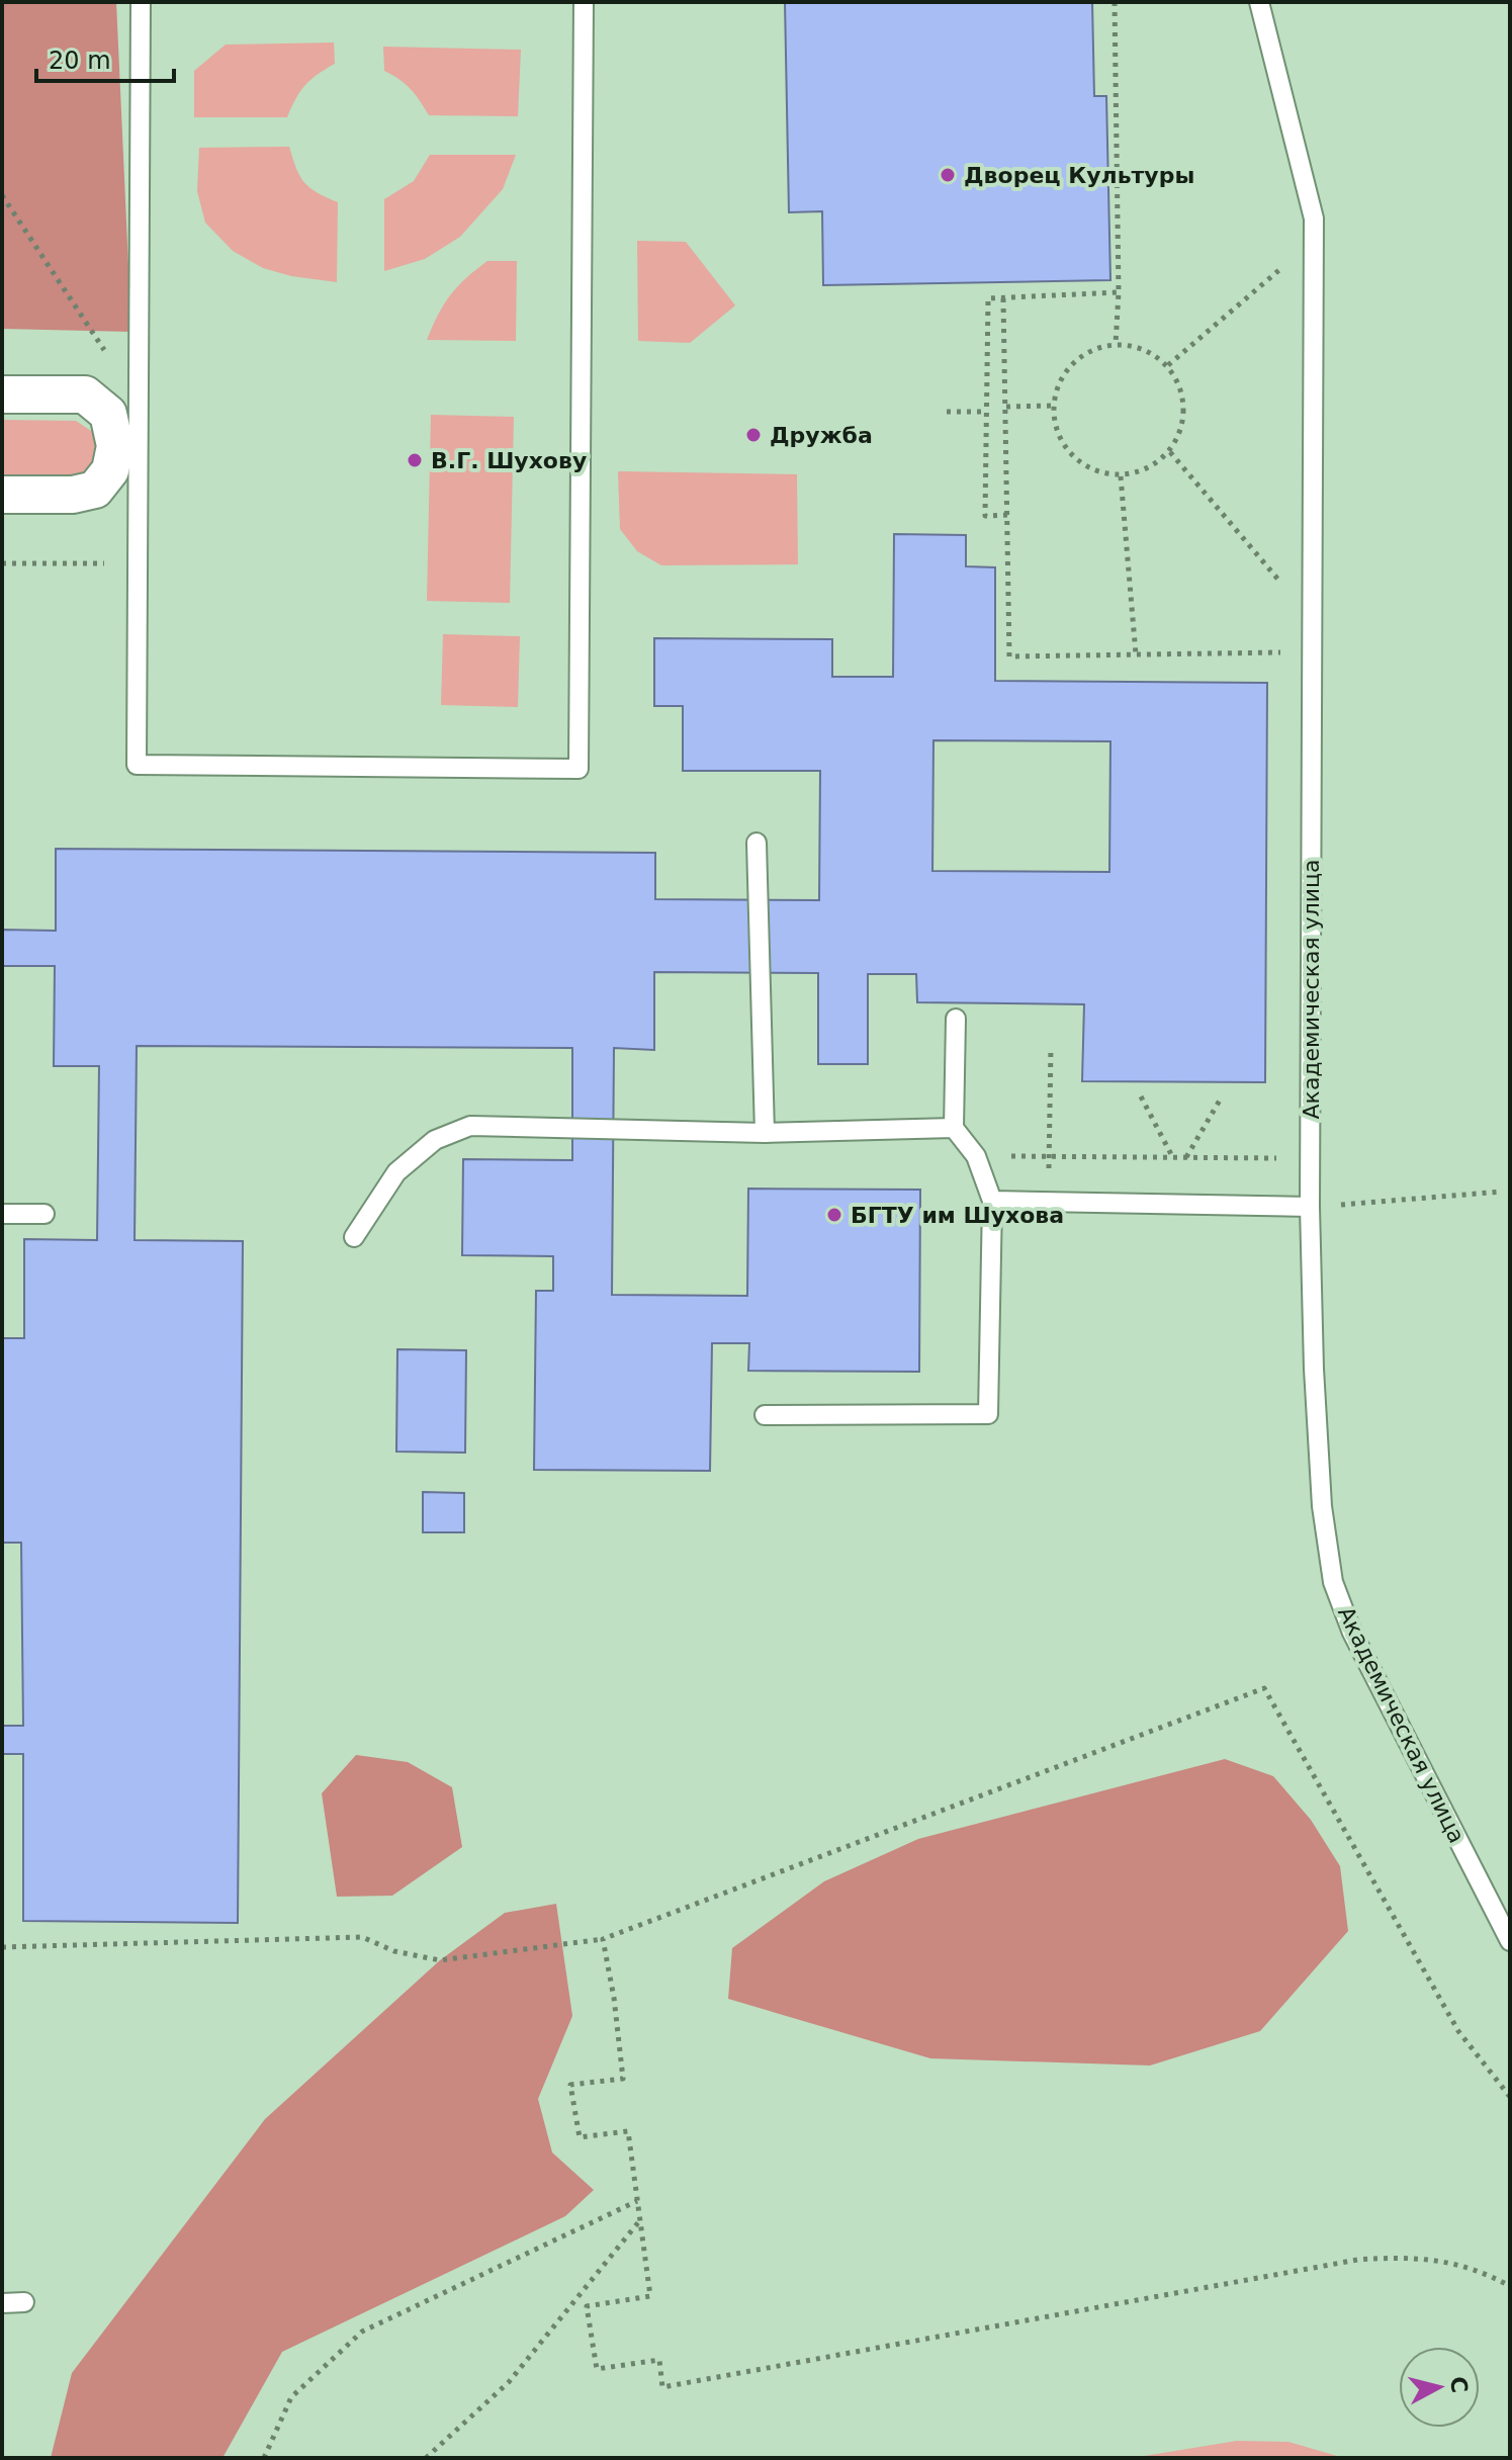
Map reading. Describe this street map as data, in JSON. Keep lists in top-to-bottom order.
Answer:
{
  "streets": {
    "lane": ["Академическая улица"]
  },
  "places": [
    "Дворец Культуры",
    "Дружба",
    "В.Г. Шухову",
    "БГТУ им Шухова"
  ],
  "scale_bar": "20 m",
  "north": "right"
}
